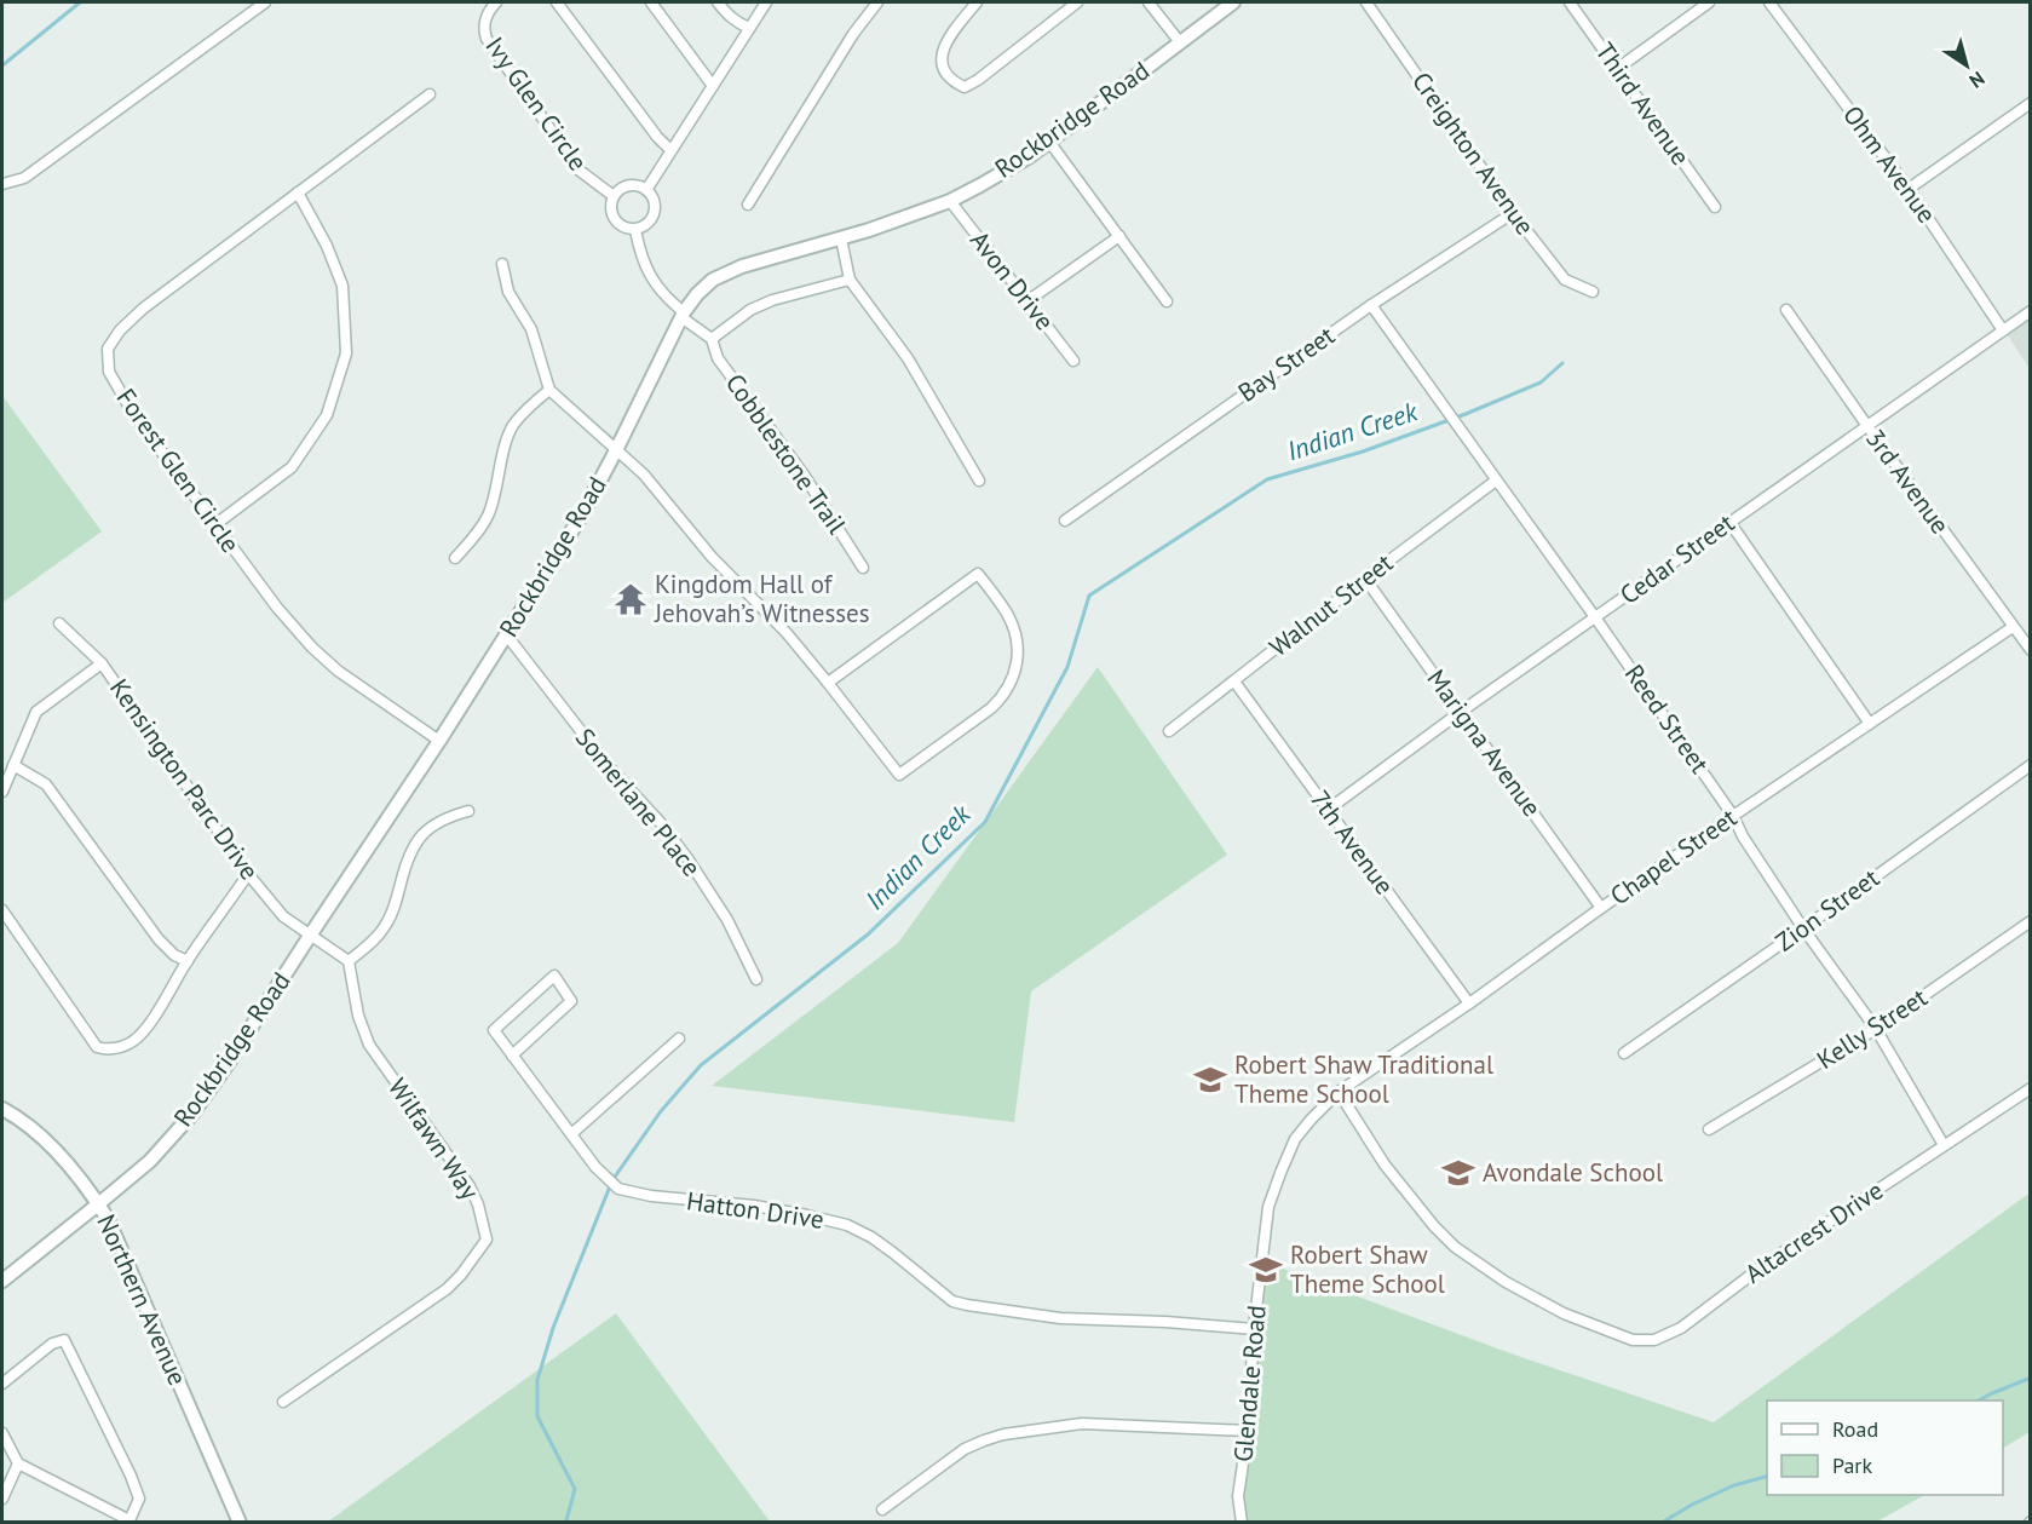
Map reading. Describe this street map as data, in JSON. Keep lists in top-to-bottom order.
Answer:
{
  "streets": {
    "street": [
      "Ivy Glen Circle",
      "Third Avenue",
      "Rockbridge Road",
      "Creighton Avenue",
      "Ohm Avenue",
      "Avon Drive",
      "Bay Street",
      "Cobblestone Trail",
      "Forest Glen Circle",
      "3rd Avenue",
      "Cedar Street",
      "Walnut Street",
      "Reed Street",
      "Marigna Avenue",
      "Kensington Parc Drive",
      "Somerlane Place",
      "7th Avenue",
      "Chapel Street",
      "Zion Street",
      "Kelly Street",
      "Wilfawn Way",
      "Hatton Drive",
      "Altacrest Drive",
      "Northern Avenue",
      "Glendale Road"
    ]
  },
  "crossings": [
    ["Rockbridge Road", "Avon Drive"],
    ["Rockbridge Road", "Cobblestone Trail"],
    ["Rockbridge Road", "Forest Glen Circle"],
    ["Rockbridge Road", "Kensington Parc Drive"],
    ["Rockbridge Road", "Somerlane Place"],
    ["Rockbridge Road", "Northern Avenue"],
    ["Creighton Avenue", "Bay Street"],
    ["Ohm Avenue", "Cedar Street"],
    ["Bay Street", "Reed Street"],
    ["3rd Avenue", "Cedar Street"],
    ["3rd Avenue", "Chapel Street"],
    ["Cedar Street", "Reed Street"],
    ["Cedar Street", "Marigna Avenue"],
    ["Cedar Street", "7th Avenue"],
    ["Walnut Street", "Reed Street"],
    ["Walnut Street", "Marigna Avenue"],
    ["Walnut Street", "7th Avenue"],
    ["Reed Street", "Chapel Street"],
    ["Reed Street", "Zion Street"],
    ["Reed Street", "Kelly Street"],
    ["Reed Street", "Altacrest Drive"],
    ["Marigna Avenue", "Chapel Street"],
    ["7th Avenue", "Chapel Street"],
    ["Chapel Street", "Altacrest Drive"],
    ["Chapel Street", "Glendale Road"],
    ["Hatton Drive", "Glendale Road"],
    ["Altacrest Drive", "Glendale Road"]
  ],
  "water": ["Indian Creek"],
  "places": {
    "temple": ["Kingdom Hall of Jehovah’s Witnesses"],
    "school or university": ["Robert Shaw Traditional Theme School", "Avondale School", "Robert Shaw Theme School"]
  },
  "legend": ["Road", "Park"],
  "north": "bottom right"
}
